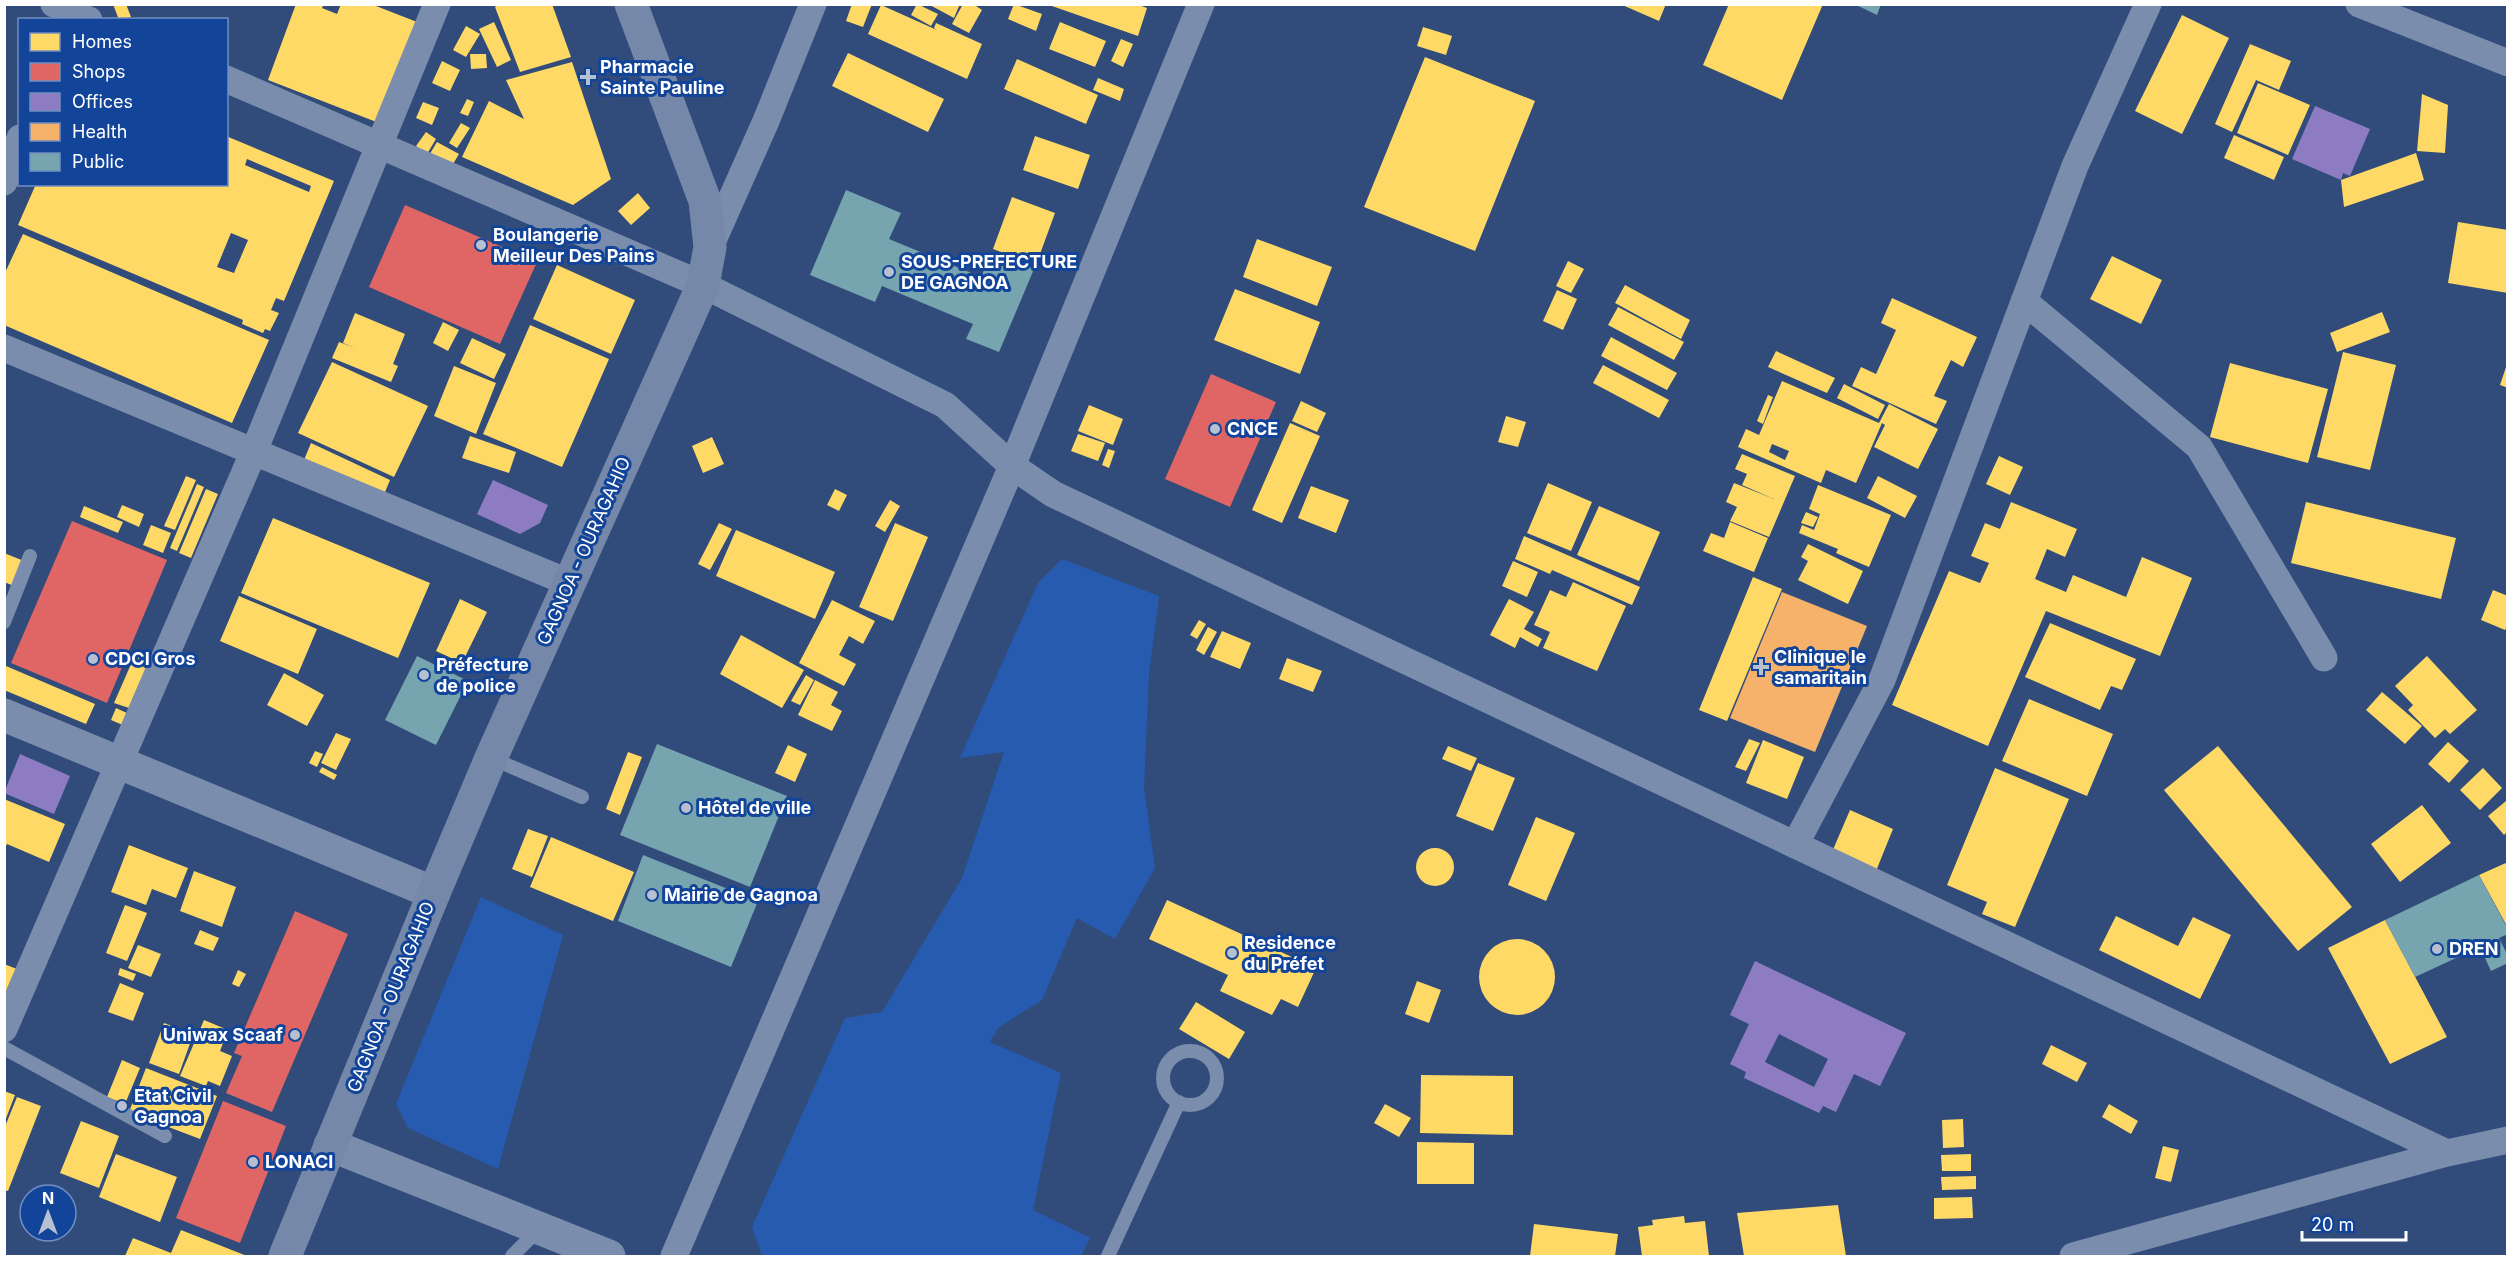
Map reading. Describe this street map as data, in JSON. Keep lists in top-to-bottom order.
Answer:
{
  "streets": {
    "main road": ["GAGNOA - OURAGAHIO"]
  },
  "places": {
    "health": ["Pharmacie Sainte Pauline", "Clinique le samaritain"],
    "other": [
      "Boulangerie Meilleur Des Pains",
      "SOUS-PREFECTURE DE GAGNOA",
      "CNCE",
      "CDCI Gros",
      "Préfecture de police",
      "Hôtel de ville",
      "Mairie de Gagnoa",
      "DREN",
      "Residence du Préfet",
      "Uniwax Scaaf",
      "Etat Civil Gagnoa",
      "LONACI"
    ]
  },
  "legend": [
    "Homes",
    "Shops",
    "Offices",
    "Health",
    "Public"
  ],
  "scale_bar": "20 m",
  "north": "top"
}
